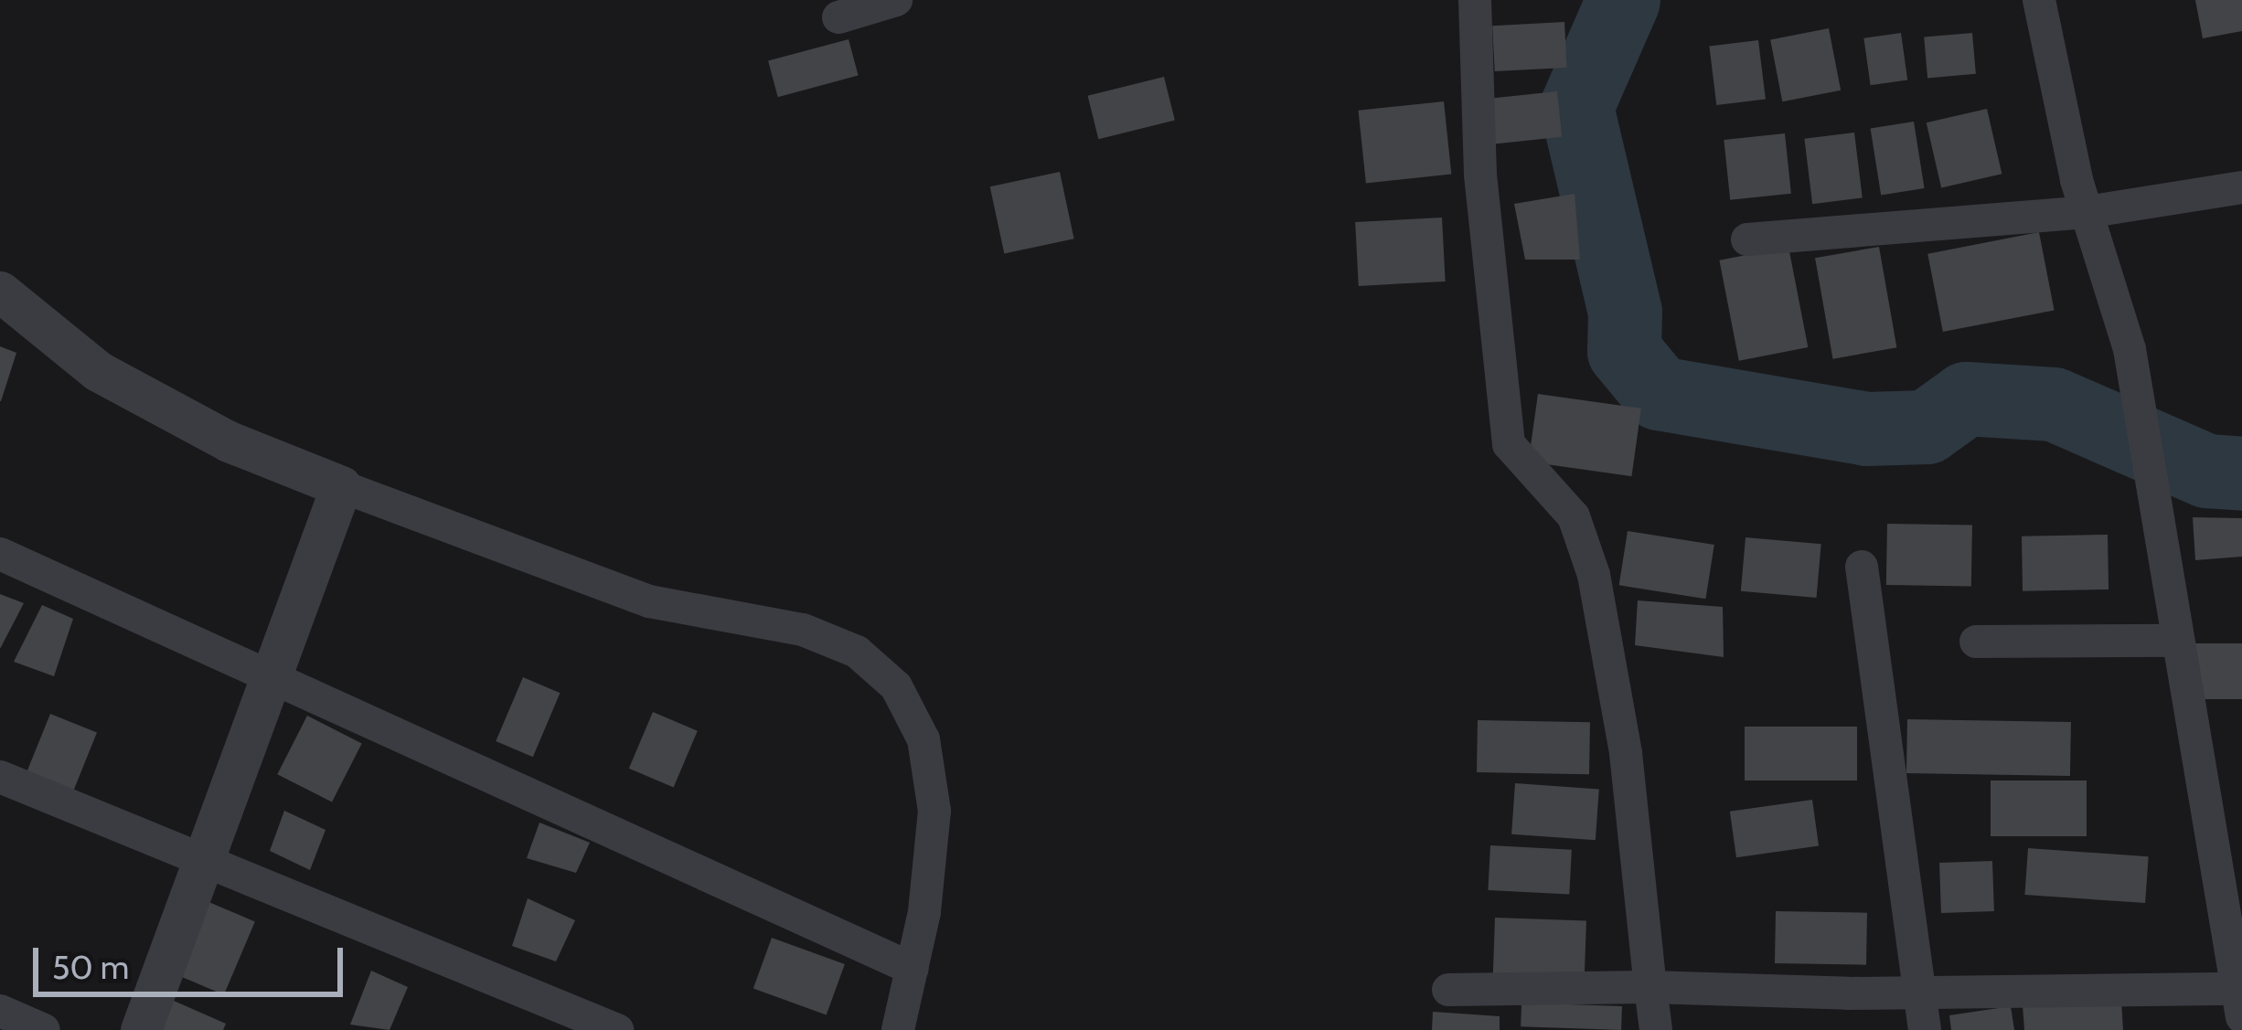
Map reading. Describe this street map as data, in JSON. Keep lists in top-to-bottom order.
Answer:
{
  "scale_bar": "50 m"
}
